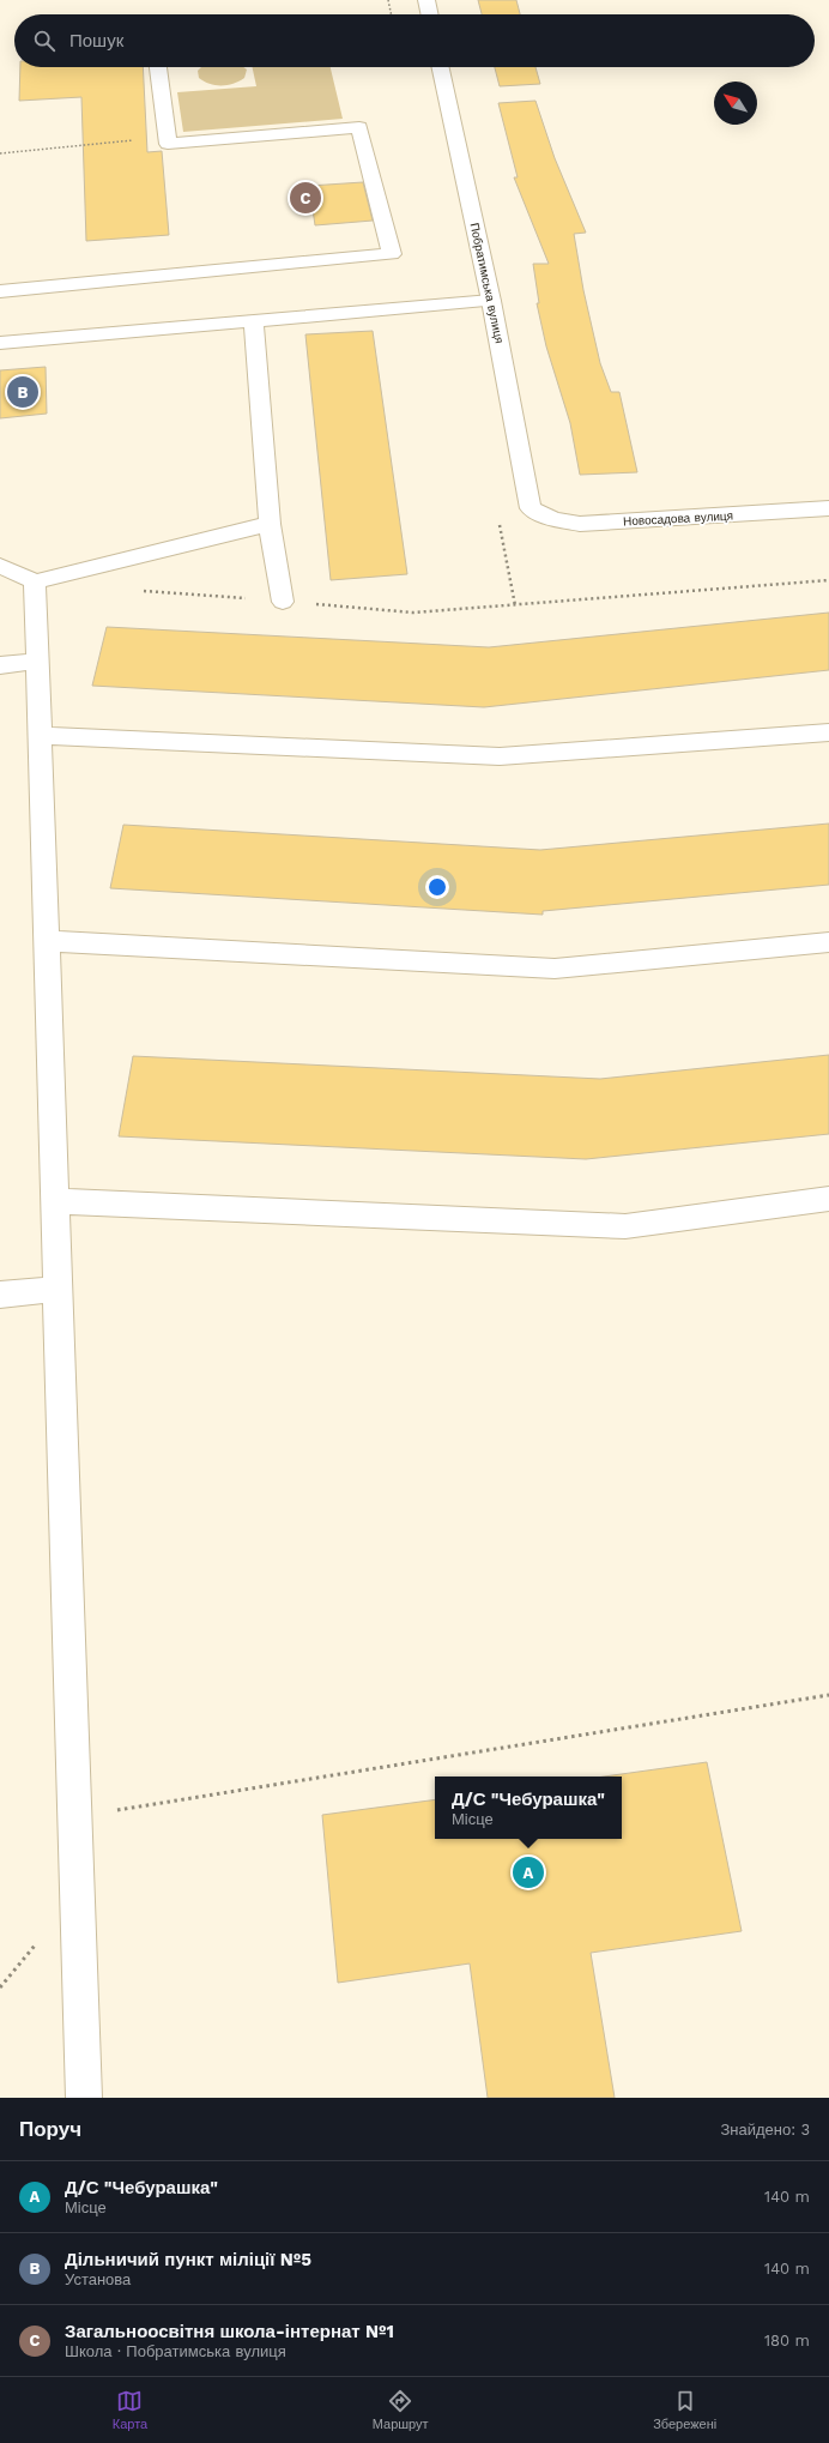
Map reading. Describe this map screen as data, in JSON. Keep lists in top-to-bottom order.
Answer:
{
  "streets": {
    "street": ["Побратимська вулиця", "Новосадова вулиця"]
  },
  "crossings": [
    ["Побратимська вулиця", "Новосадова вулиця"]
  ],
  "north": "top left",
  "page": {
    "search": "Пошук",
    "pins": ["C", "B", "A"],
    "popup": ["Д/С \"Чебурашка\"", "Місце"],
    "heading": ["Поруч", "Знайдено: 3"],
    "list": [
      {
        "mark": "A",
        "name": "Д/С \"Чебурашка\"",
        "note": "Місце",
        "value": "140 m"
      },
      {
        "mark": "B",
        "name": "Дільничий пункт міліції №5",
        "note": "Установа",
        "value": "140 m"
      },
      {
        "mark": "C",
        "name": "Загальноосвітня школа-інтернат №1",
        "note": "Школа · Побратимська вулиця",
        "value": "180 m"
      }
    ],
    "nav": ["Карта", "Маршрут", "Збережені"]
  }
}
